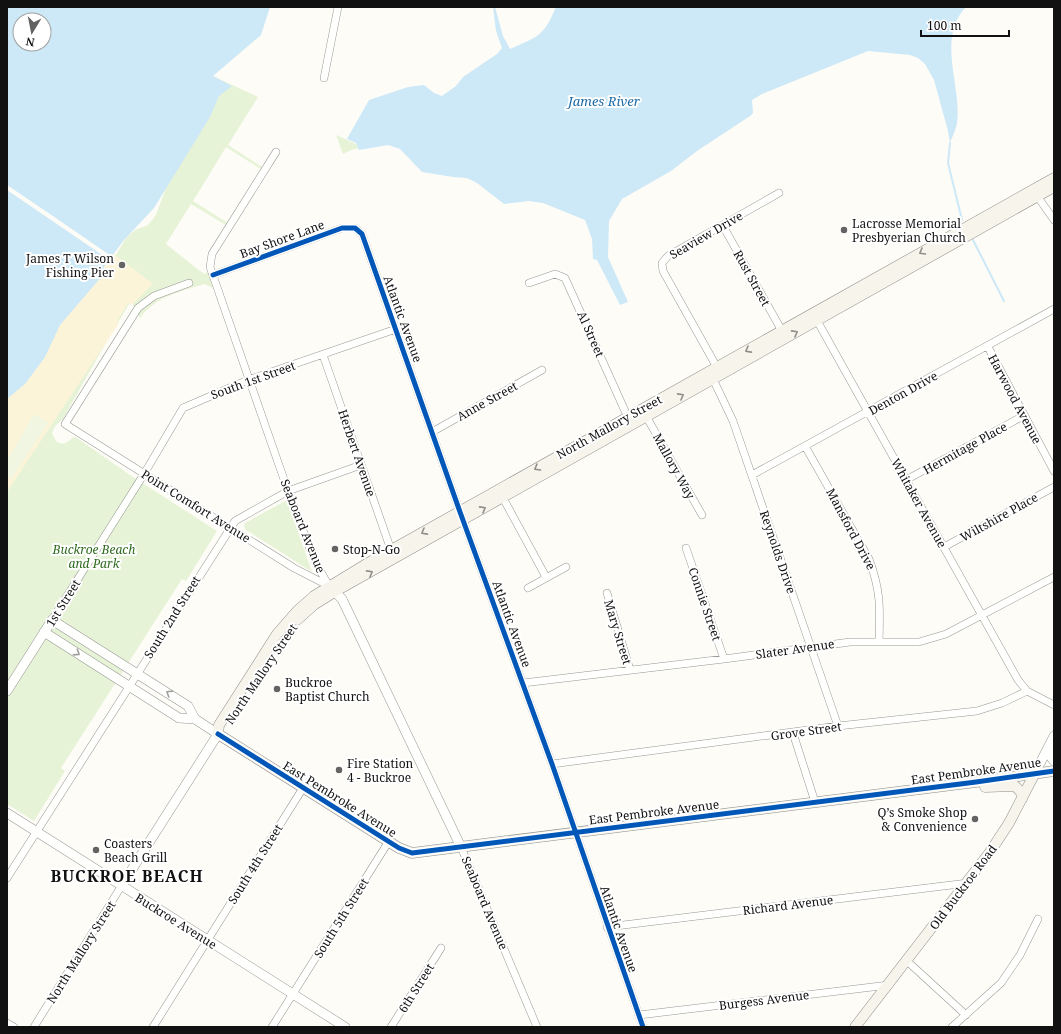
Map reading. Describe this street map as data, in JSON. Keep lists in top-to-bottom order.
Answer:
{
  "streets": {
    "main road": ["North Mallory Street", "East Pembroke Avenue", "Old Buckroe Road"],
    "street": [
      "Seaview Drive",
      "Bay Shore Lane",
      "Rust Street",
      "Atlantic Avenue",
      "Al Street",
      "South 1st Street",
      "Denton Drive",
      "Harwood Avenue",
      "Anne Street",
      "Hermitage Place",
      "Herbert Avenue",
      "Mallory Way",
      "Whitaker Avenue",
      "Point Comfort Avenue",
      "Wiltshire Place",
      "Seaboard Avenue",
      "Mansford Drive",
      "Reynolds Drive",
      "1st Street",
      "Connie Street",
      "South 2nd Street",
      "Mary Street",
      "Slater Avenue",
      "Grove Street",
      "South 4th Street",
      "Richard Avenue",
      "South 5th Street",
      "Buckroe Avenue",
      "6th Street",
      "Burgess Avenue"
    ]
  },
  "crossings": [
    ["Seaview Drive", "Rust Street"],
    ["Seaview Drive", "North Mallory Street"],
    ["Seaview Drive", "Reynolds Drive"],
    ["Bay Shore Lane", "Atlantic Avenue"],
    ["Bay Shore Lane", "Seaboard Avenue"],
    ["Rust Street", "North Mallory Street"],
    ["Atlantic Avenue", "South 1st Street"],
    ["Atlantic Avenue", "Anne Street"],
    ["Atlantic Avenue", "North Mallory Street"],
    ["Atlantic Avenue", "Slater Avenue"],
    ["Atlantic Avenue", "Grove Street"],
    ["Atlantic Avenue", "East Pembroke Avenue"],
    ["Atlantic Avenue", "Richard Avenue"],
    ["Atlantic Avenue", "Burgess Avenue"],
    ["Al Street", "North Mallory Street"],
    ["South 1st Street", "Herbert Avenue"],
    ["South 1st Street", "Point Comfort Avenue"],
    ["South 1st Street", "Seaboard Avenue"],
    ["South 1st Street", "1st Street"],
    ["Denton Drive", "Harwood Avenue"],
    ["Denton Drive", "Whitaker Avenue"],
    ["Denton Drive", "Mansford Drive"],
    ["Denton Drive", "Reynolds Drive"],
    ["Harwood Avenue", "Hermitage Place"],
    ["North Mallory Street", "Herbert Avenue"],
    ["North Mallory Street", "Mallory Way"],
    ["North Mallory Street", "Whitaker Avenue"],
    ["North Mallory Street", "Point Comfort Avenue"],
    ["North Mallory Street", "Seaboard Avenue"],
    ["North Mallory Street", "Reynolds Drive"],
    ["North Mallory Street", "East Pembroke Avenue"],
    ["North Mallory Street", "Buckroe Avenue"],
    ["Hermitage Place", "Whitaker Avenue"],
    ["Herbert Avenue", "South 2nd Street"],
    ["Whitaker Avenue", "Wiltshire Place"],
    ["Whitaker Avenue", "Slater Avenue"],
    ["Whitaker Avenue", "Grove Street"],
    ["Point Comfort Avenue", "Seaboard Avenue"],
    ["Point Comfort Avenue", "1st Street"],
    ["Point Comfort Avenue", "South 2nd Street"],
    ["Seaboard Avenue", "South 2nd Street"],
    ["Seaboard Avenue", "East Pembroke Avenue"],
    ["Mansford Drive", "Slater Avenue"],
    ["Reynolds Drive", "Slater Avenue"],
    ["Reynolds Drive", "Grove Street"],
    ["1st Street", "East Pembroke Avenue"],
    ["Connie Street", "Slater Avenue"],
    ["South 2nd Street", "East Pembroke Avenue"],
    ["South 2nd Street", "Buckroe Avenue"],
    ["Mary Street", "Slater Avenue"],
    ["East Pembroke Avenue", "South 4th Street"],
    ["East Pembroke Avenue", "Old Buckroe Road"],
    ["East Pembroke Avenue", "South 5th Street"],
    ["South 4th Street", "Buckroe Avenue"],
    ["Old Buckroe Road", "Richard Avenue"],
    ["Old Buckroe Road", "Burgess Avenue"],
    ["South 5th Street", "Buckroe Avenue"]
  ],
  "districts": ["BUCKROE BEACH"],
  "water": ["James River"],
  "parks": ["Buckroe Beach and Park"],
  "places": [
    "Lacrosse Memorial Presbyerian Church",
    "James T Wilson Fishing Pier",
    "Stop-N-Go",
    "Buckroe Baptist Church",
    "Fire Station 4 - Buckroe",
    "Q’s Smoke Shop & Convenience",
    "Coasters Beach Grill"
  ],
  "scale_bar": "100 m",
  "north": "bottom"
}
